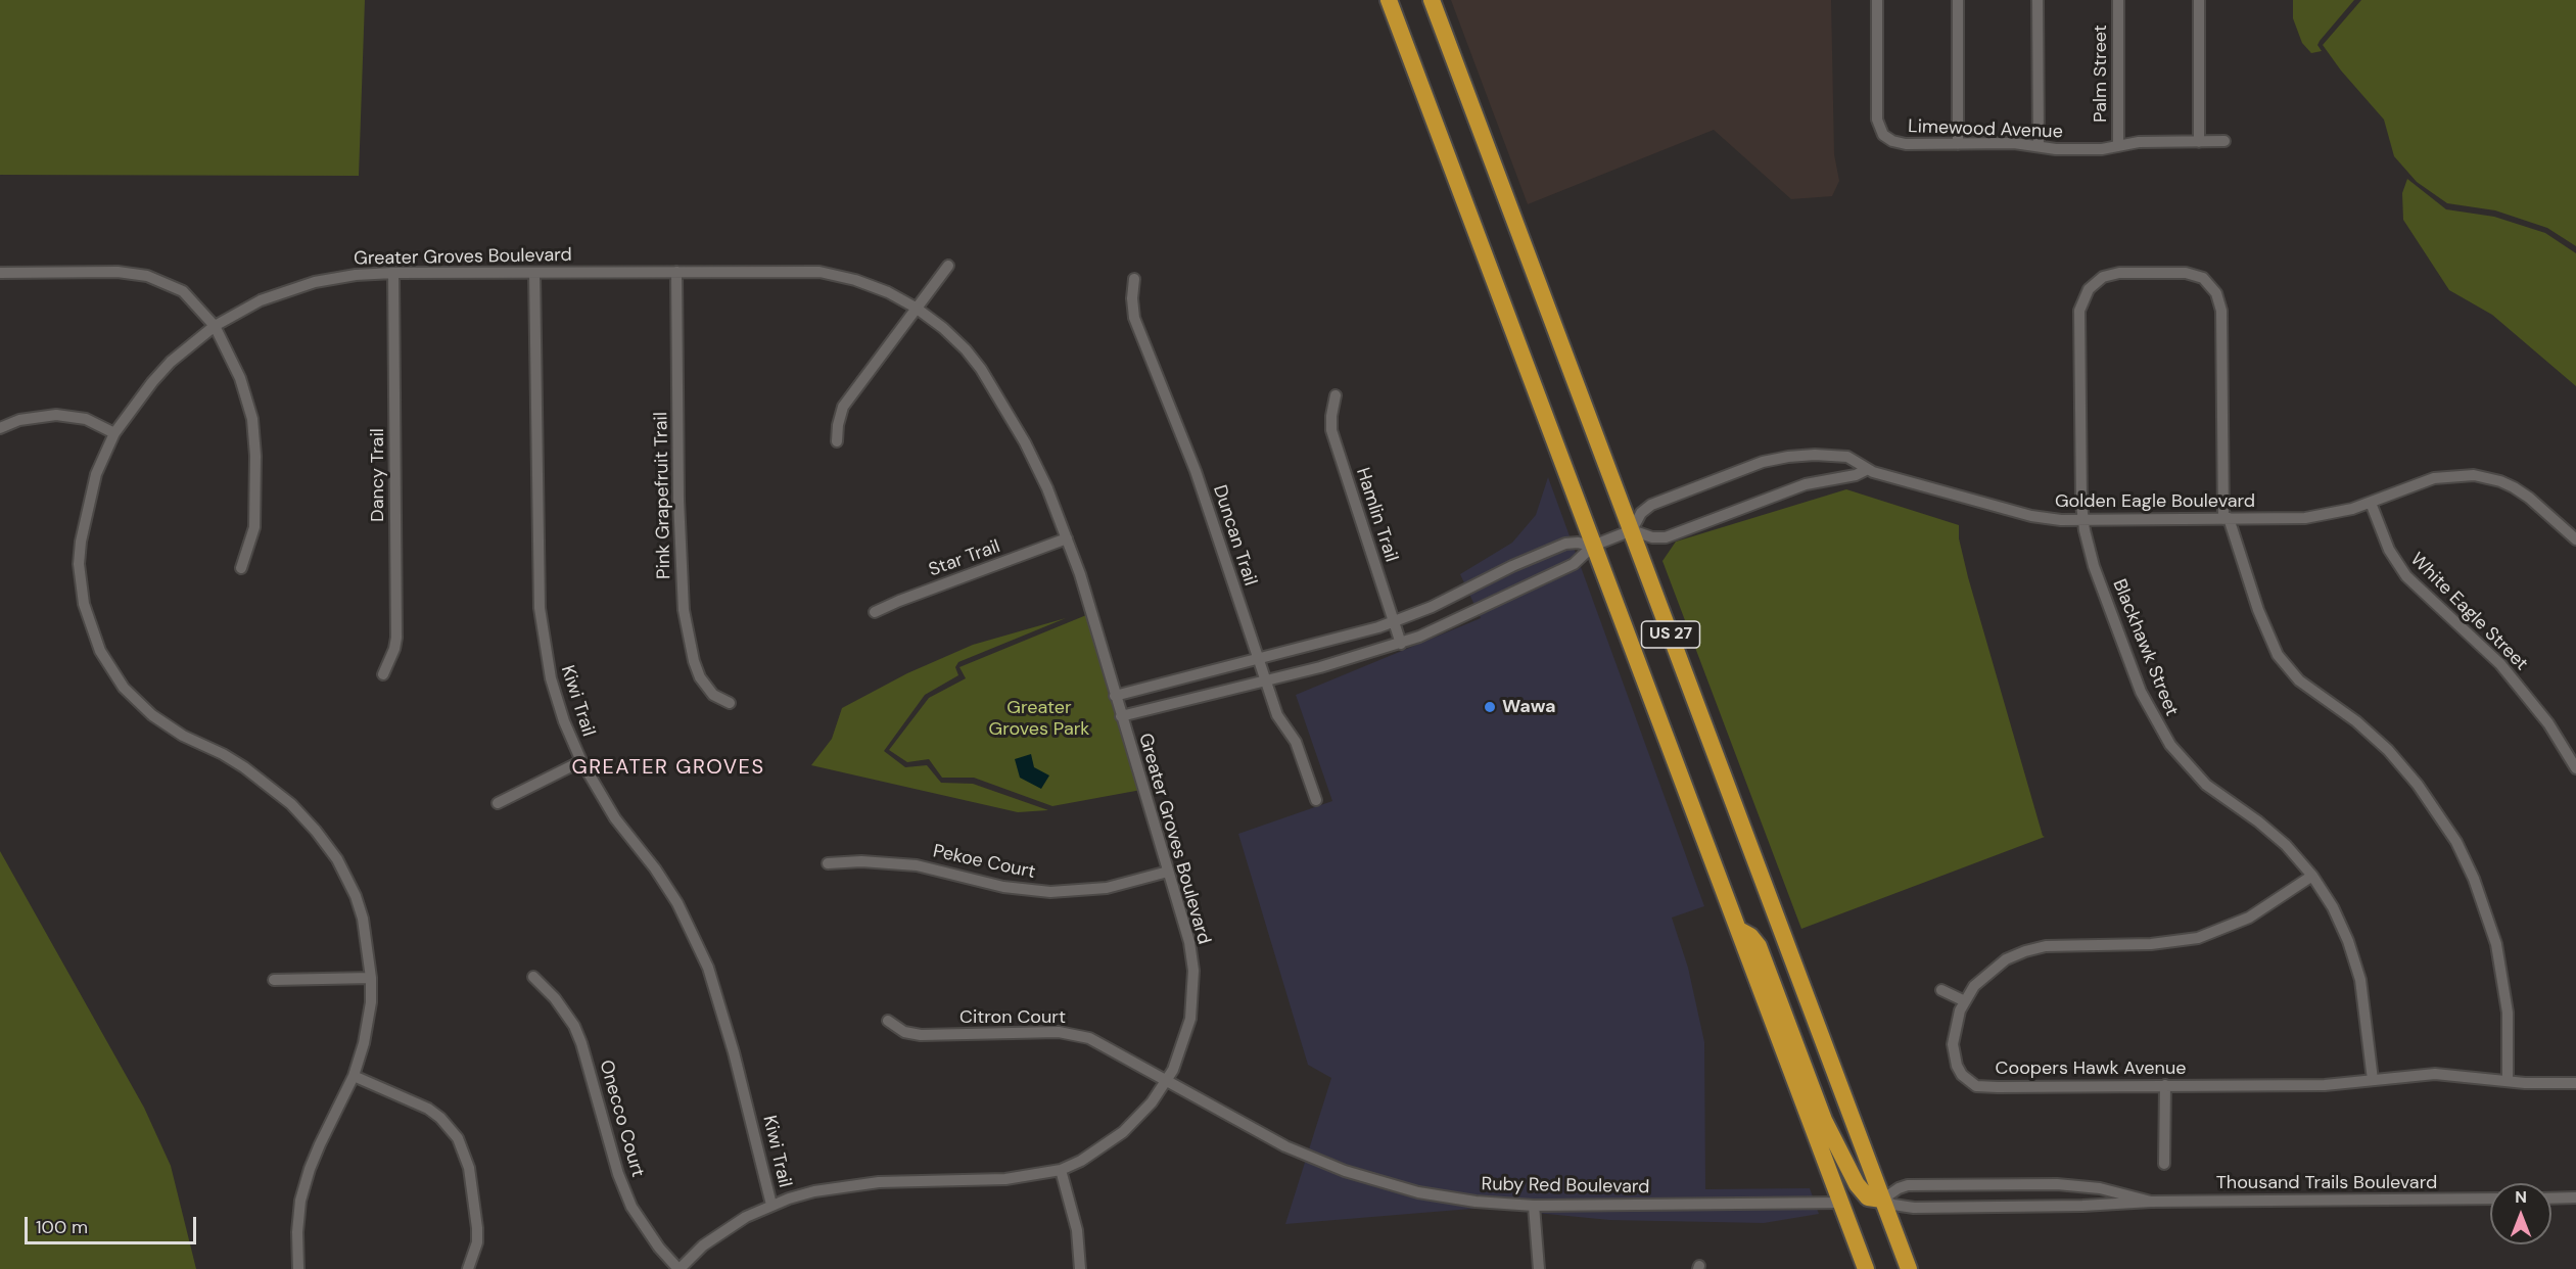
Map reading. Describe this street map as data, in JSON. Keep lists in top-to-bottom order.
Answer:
{
  "streets": {
    "highway": ["US 27"],
    "street": [
      "Palm Street",
      "Limewood Avenue",
      "Greater Groves Boulevard",
      "Dancy Trail",
      "Pink Grapefruit Trail",
      "Golden Eagle Boulevard",
      "Hamlin Trail",
      "Duncan Trail",
      "Star Trail",
      "White Eagle Street",
      "Blackhawk Street",
      "Kiwi Trail",
      "Pekoe Court",
      "Citron Court",
      "Coopers Hawk Avenue",
      "Onecco Court",
      "Thousand Trails Boulevard",
      "Ruby Red Boulevard"
    ]
  },
  "crossings": [
    ["Palm Street", "Limewood Avenue"],
    ["Greater Groves Boulevard", "Dancy Trail"],
    ["Greater Groves Boulevard", "Pink Grapefruit Trail"],
    ["Greater Groves Boulevard", "Golden Eagle Boulevard"],
    ["Greater Groves Boulevard", "Hamlin Trail"],
    ["Greater Groves Boulevard", "Duncan Trail"],
    ["Greater Groves Boulevard", "Star Trail"],
    ["Greater Groves Boulevard", "US 27"],
    ["Greater Groves Boulevard", "Kiwi Trail"],
    ["Greater Groves Boulevard", "Pekoe Court"],
    ["Greater Groves Boulevard", "Citron Court"],
    ["Greater Groves Boulevard", "Onecco Court"],
    ["Greater Groves Boulevard", "Ruby Red Boulevard"],
    ["Golden Eagle Boulevard", "White Eagle Street"],
    ["Golden Eagle Boulevard", "US 27"],
    ["Golden Eagle Boulevard", "Blackhawk Street"],
    ["US 27", "Thousand Trails Boulevard"],
    ["US 27", "Ruby Red Boulevard"],
    ["Blackhawk Street", "Coopers Hawk Avenue"],
    ["Citron Court", "Ruby Red Boulevard"]
  ],
  "districts": ["GREATER GROVES"],
  "parks": ["Greater Groves Park"],
  "places": ["Wawa"],
  "scale_bar": "100 m",
  "north": "top"
}
